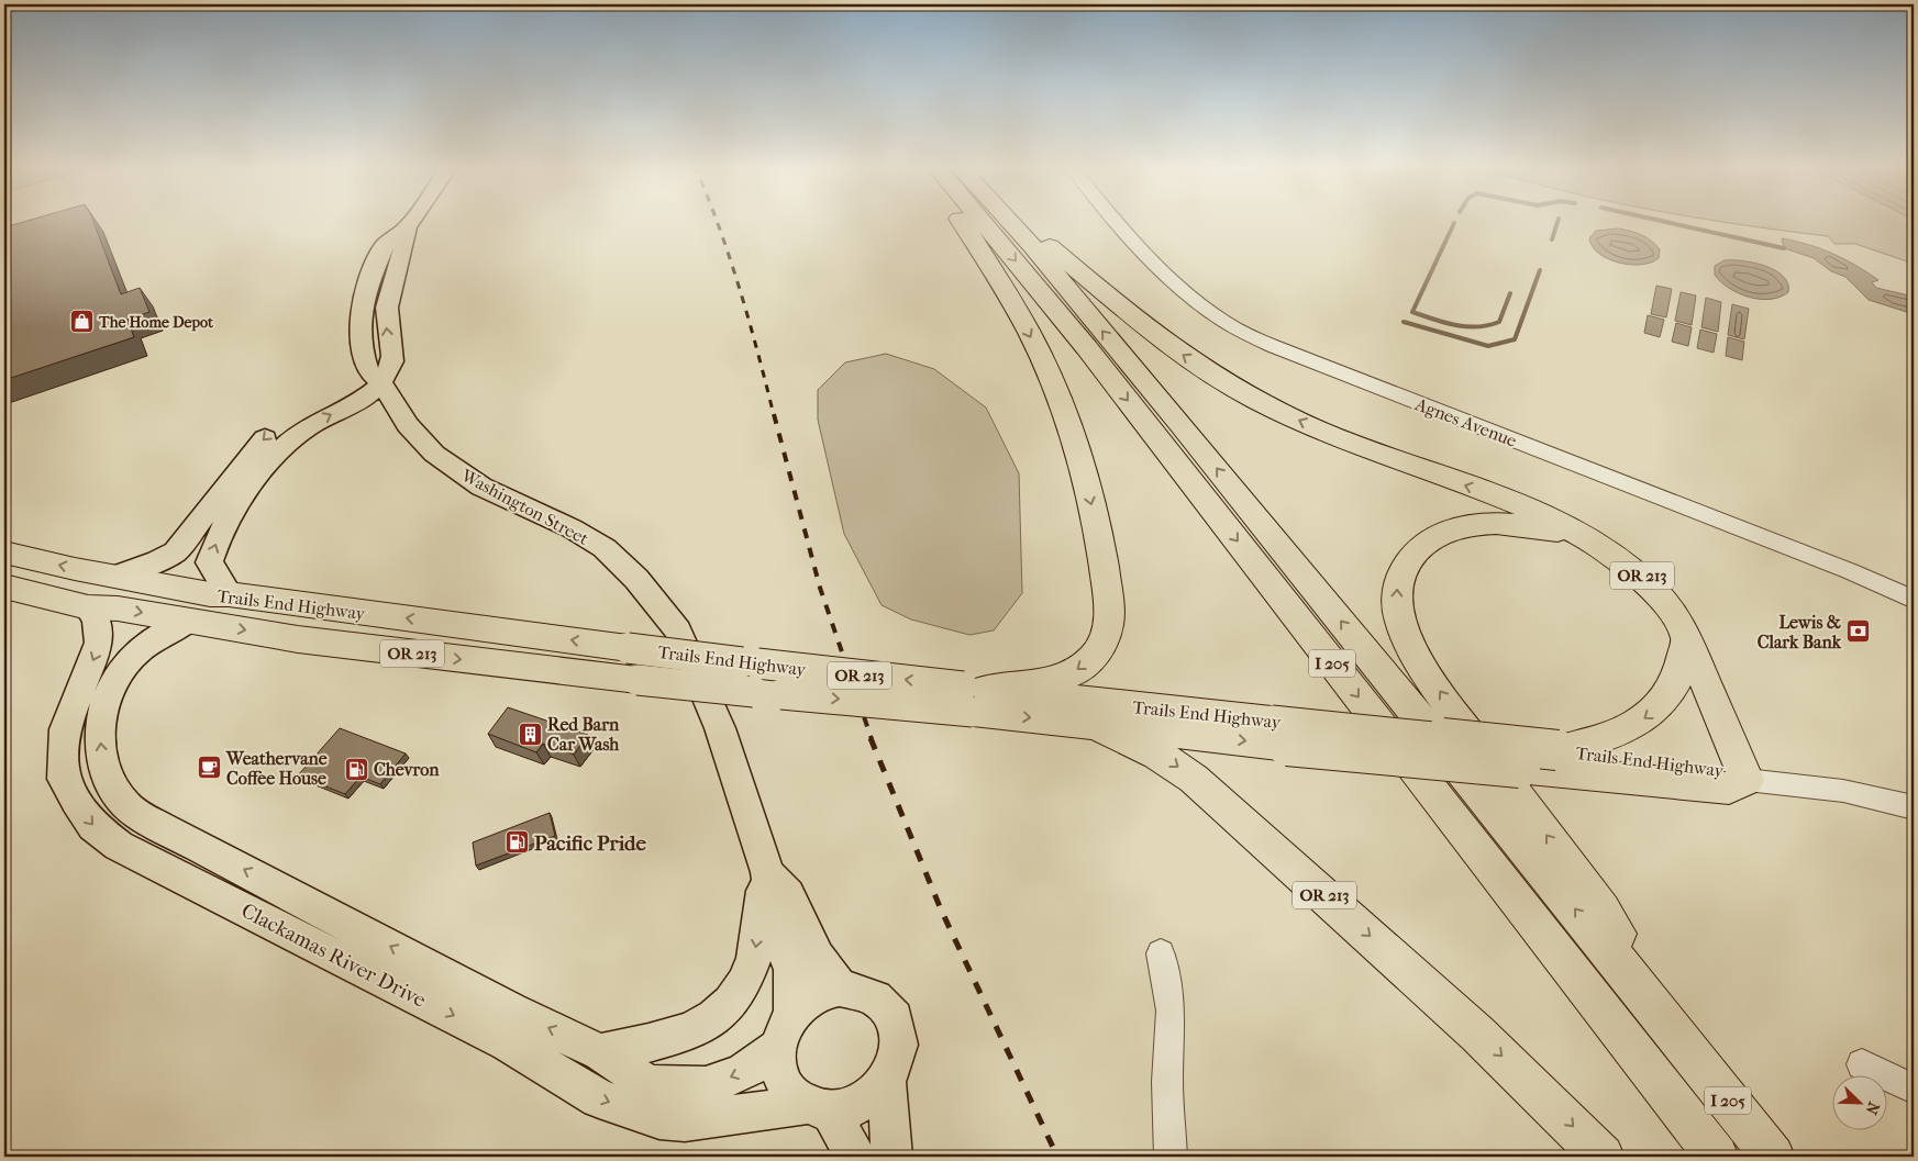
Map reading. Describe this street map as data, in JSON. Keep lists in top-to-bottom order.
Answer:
{
  "streets": {
    "highway": ["OR 213", "Trails End Highway", "I 205"],
    "main road": ["Washington Street", "Clackamas River Drive"],
    "street": ["Agnes Avenue"]
  },
  "crossings": [
    ["Washington Street", "Clackamas River Drive"],
    ["OR 213", "Trails End Highway"],
    ["OR 213", "I 205"],
    ["Trails End Highway", "Clackamas River Drive"]
  ],
  "places": {
    "shop": ["The Home Depot"],
    "bank": ["Lewis & Clark Bank"],
    "building": ["Red Barn Car Wash"],
    "cafe": ["Weathervane Coffee House"],
    "fuel station": ["Chevron", "Pacific Pride"]
  },
  "north": "bottom right"
}
